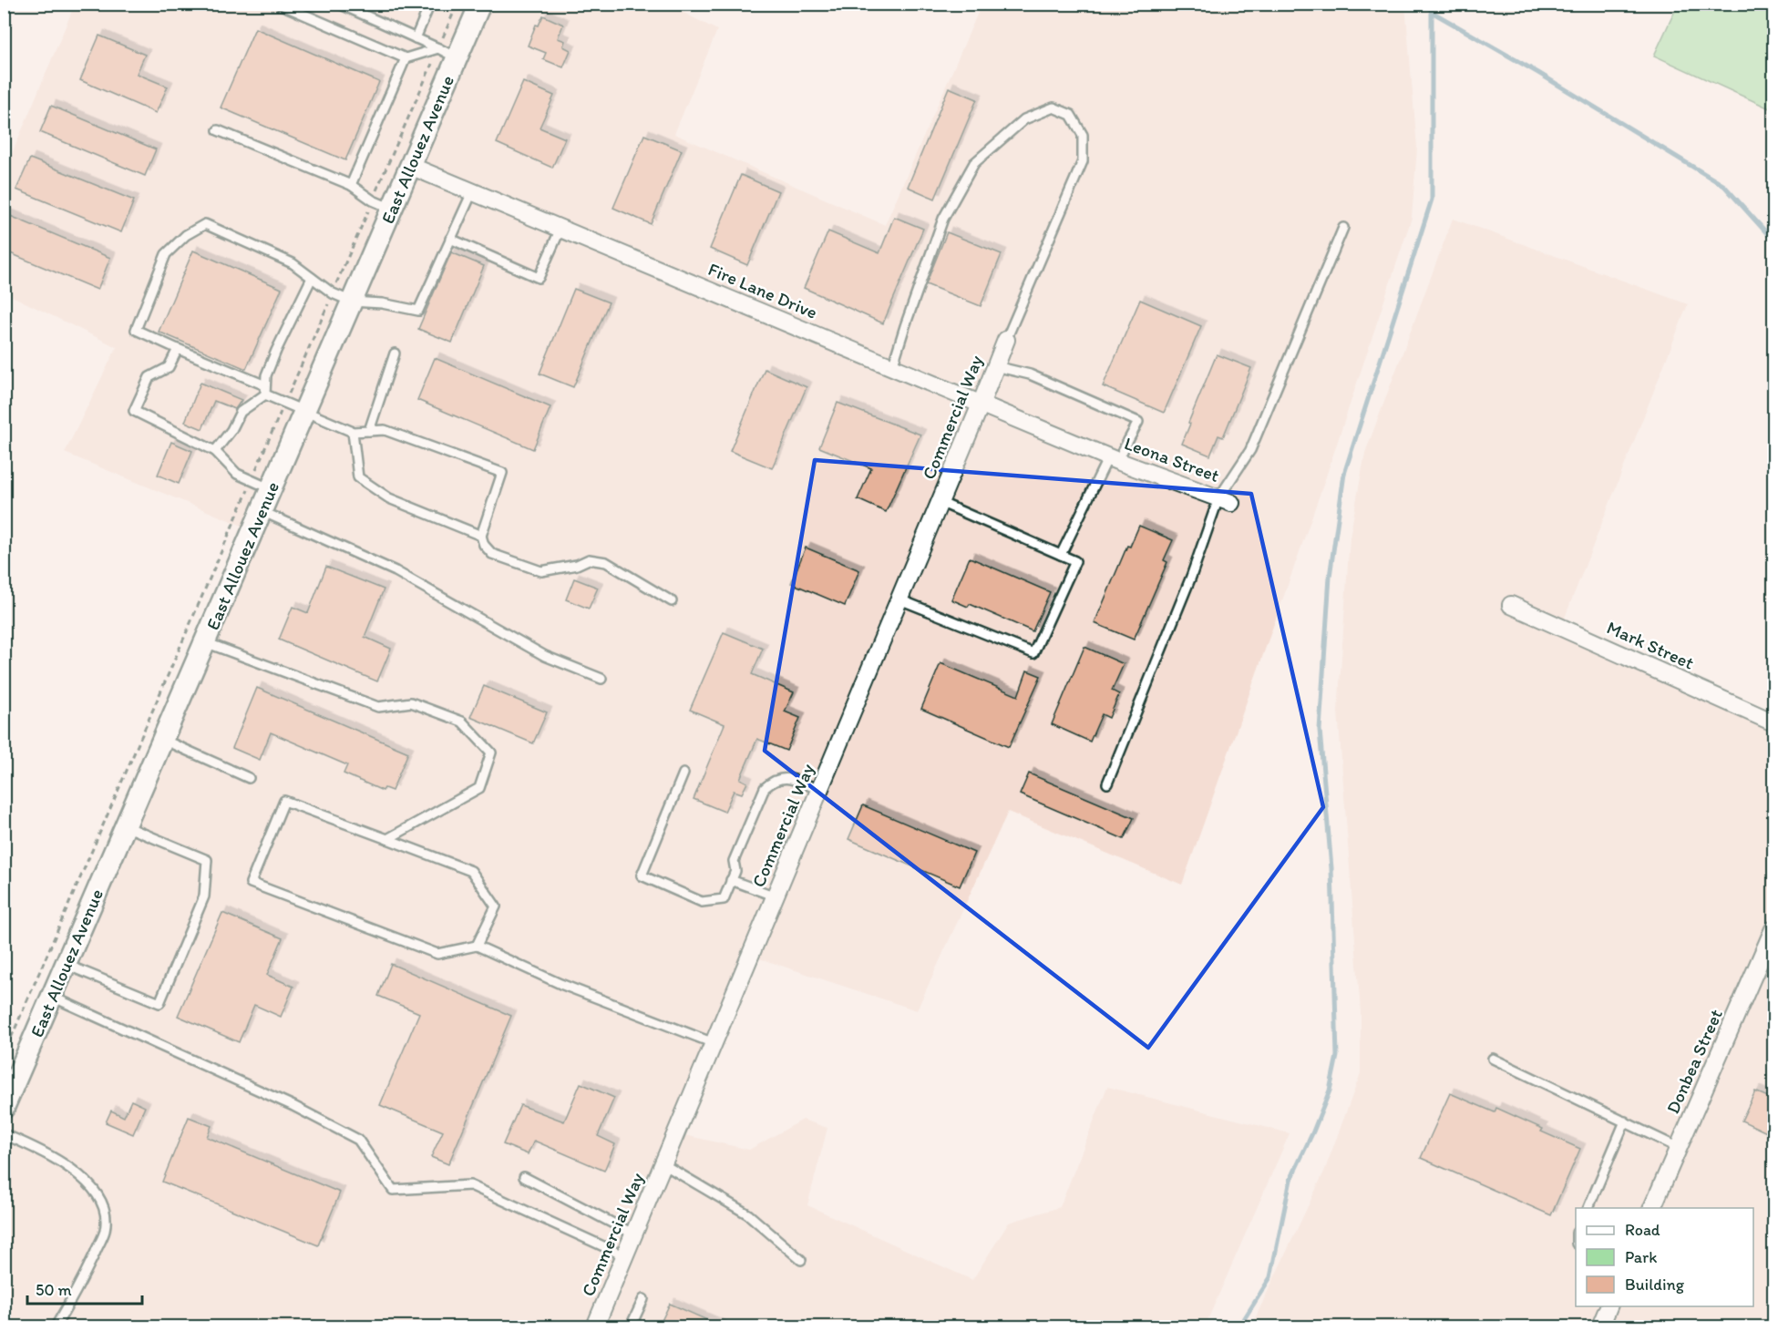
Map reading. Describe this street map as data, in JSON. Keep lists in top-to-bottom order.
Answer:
{
  "streets": {
    "street": [
      "East Allouez Avenue",
      "Fire Lane Drive",
      "Commercial Way",
      "Leona Street",
      "Mark Street",
      "Donbea Street"
    ]
  },
  "crossings": [
    ["East Allouez Avenue", "Fire Lane Drive"],
    ["Fire Lane Drive", "Commercial Way"],
    ["Fire Lane Drive", "Leona Street"]
  ],
  "legend": ["Road", "Park", "Building"],
  "scale_bar": "50 m"
}
